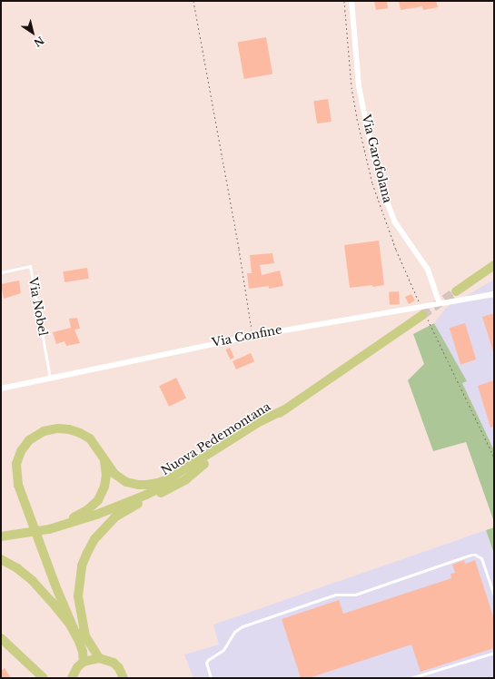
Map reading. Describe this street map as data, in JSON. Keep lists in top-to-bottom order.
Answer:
{
  "streets": {
    "main road": ["Nuova Pedemontana"],
    "street": ["Via Garofolana", "Via Confine"],
    "lane": ["Via Nobel"]
  },
  "crossings": [
    ["Via Garofolana", "Via Confine"],
    ["Via Nobel", "Via Confine"]
  ],
  "north": "bottom right"
}
